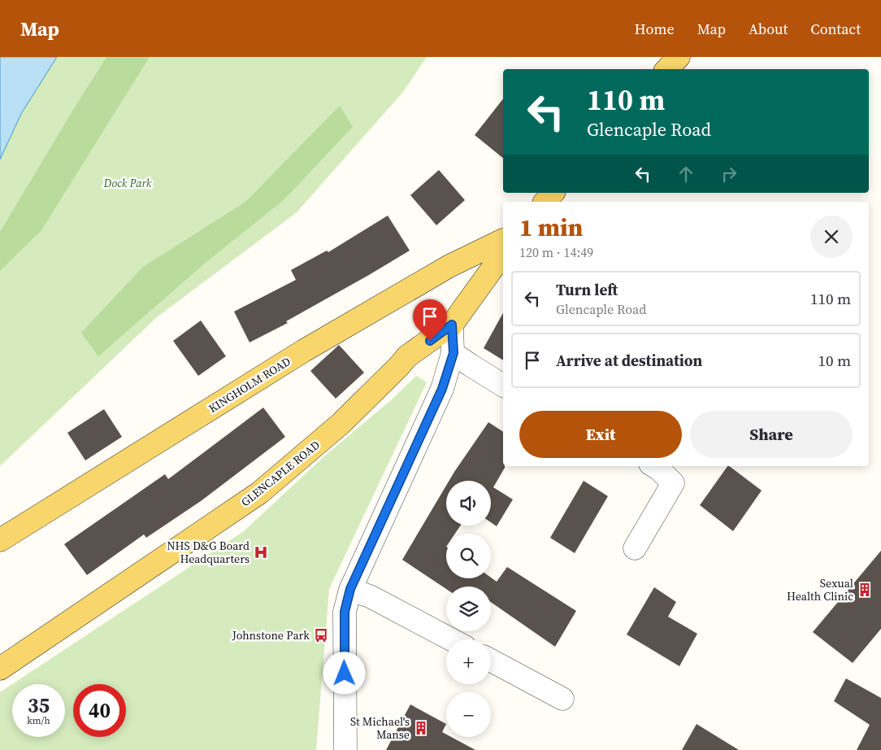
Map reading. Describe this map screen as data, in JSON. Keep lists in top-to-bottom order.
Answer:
{
  "streets": {
    "main road": ["KINGHOLM ROAD", "GLENCAPLE ROAD"]
  },
  "parks": ["Dock Park"],
  "places": {
    "hospital": ["NHS D&G Board Headquarters"],
    "building": ["Sexual Health Clinic", "St Michael's Manse"],
    "bus stop": ["Johnstone Park"]
  },
  "page": {
    "header": "Map",
    "nav": [
      "Home",
      "Map",
      "About",
      "Contact"
    ],
    "turn": ["110 m", "Glencaple Road"],
    "heading": ["1 min", "120 m · 14:49"],
    "list": [
      {
        "name": "Turn left",
        "note": "Glencaple Road",
        "value": "110 m"
      },
      {
        "name": "Arrive at destination",
        "value": "10 m"
      }
    ],
    "buttons": ["Exit", "Share"],
    "map_buttons": ["+", "−"],
    "speed": "35 km/h",
    "limit": "40"
  }
}
